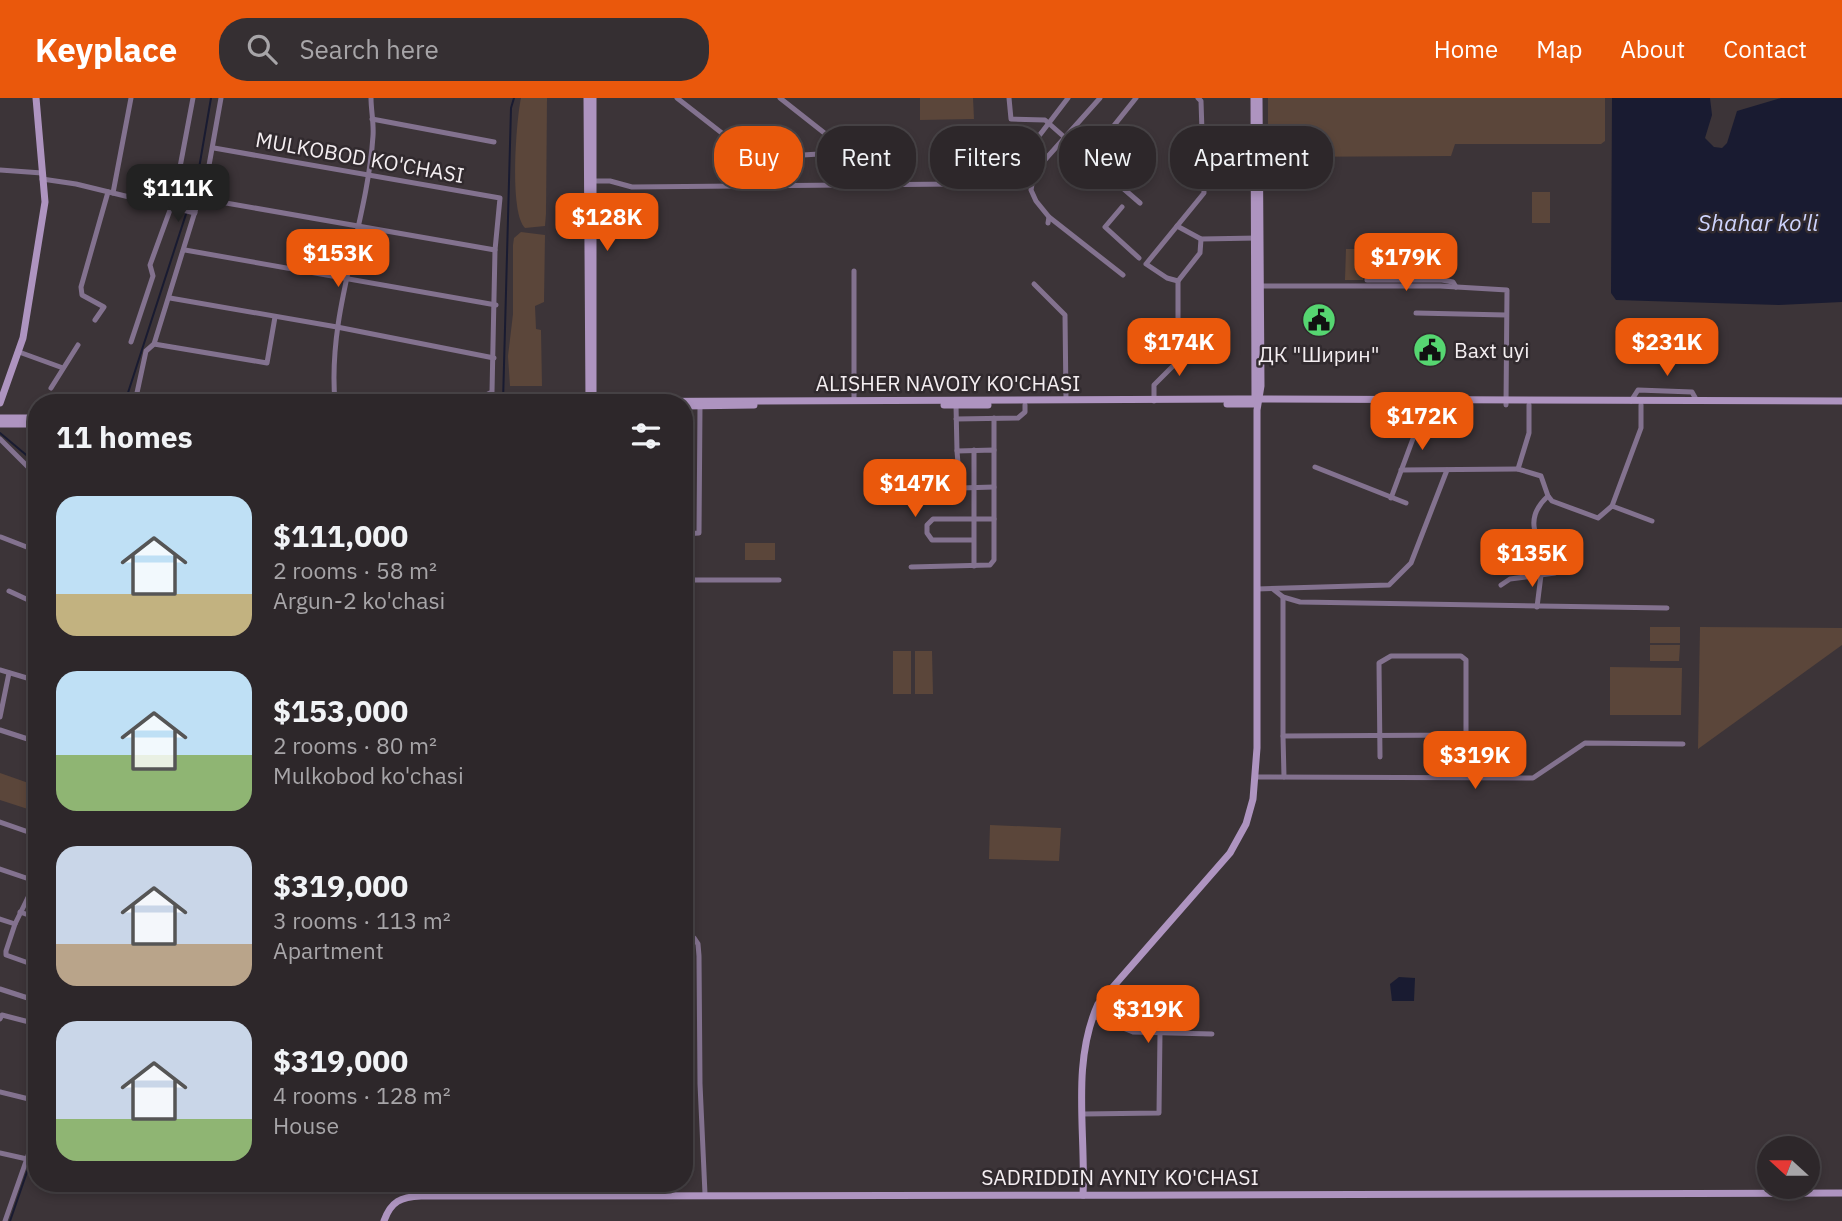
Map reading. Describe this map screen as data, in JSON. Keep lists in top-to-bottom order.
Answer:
{
  "streets": {
    "main road": ["ALISHER NAVOIY KO'CHASI", "SADRIDDIN AYNIY KO'CHASI"],
    "street": ["MULKOBOD KO'CHASI"]
  },
  "water": ["Shahar ko'li"],
  "places": {
    "public building": ["ДК \"Ширин\"", "Baxt uyi"]
  },
  "north": "left",
  "page": {
    "header": "Keyplace",
    "search": "Search here",
    "nav": [
      "Home",
      "Map",
      "About",
      "Contact"
    ],
    "chip": [
      "Buy",
      "Rent",
      "Filters",
      "New",
      "Apartment"
    ],
    "price": [
      "$111K",
      "$128K",
      "$153K",
      "$179K",
      "$174K",
      "$231K",
      "$172K",
      "$147K",
      "$135K",
      "$319K",
      "$319K"
    ],
    "heading": "11 homes",
    "list": [
      {
        "name": "$111,000",
        "note": "2 rooms · 58 m² · Argun-2 ko'chasi"
      },
      {
        "name": "$153,000",
        "note": "2 rooms · 80 m² · Mulkobod ko'chasi"
      },
      {
        "name": "$319,000",
        "note": "3 rooms · 113 m² · Apartment"
      },
      {
        "name": "$319,000",
        "note": "4 rooms · 128 m² · House"
      }
    ]
  }
}
